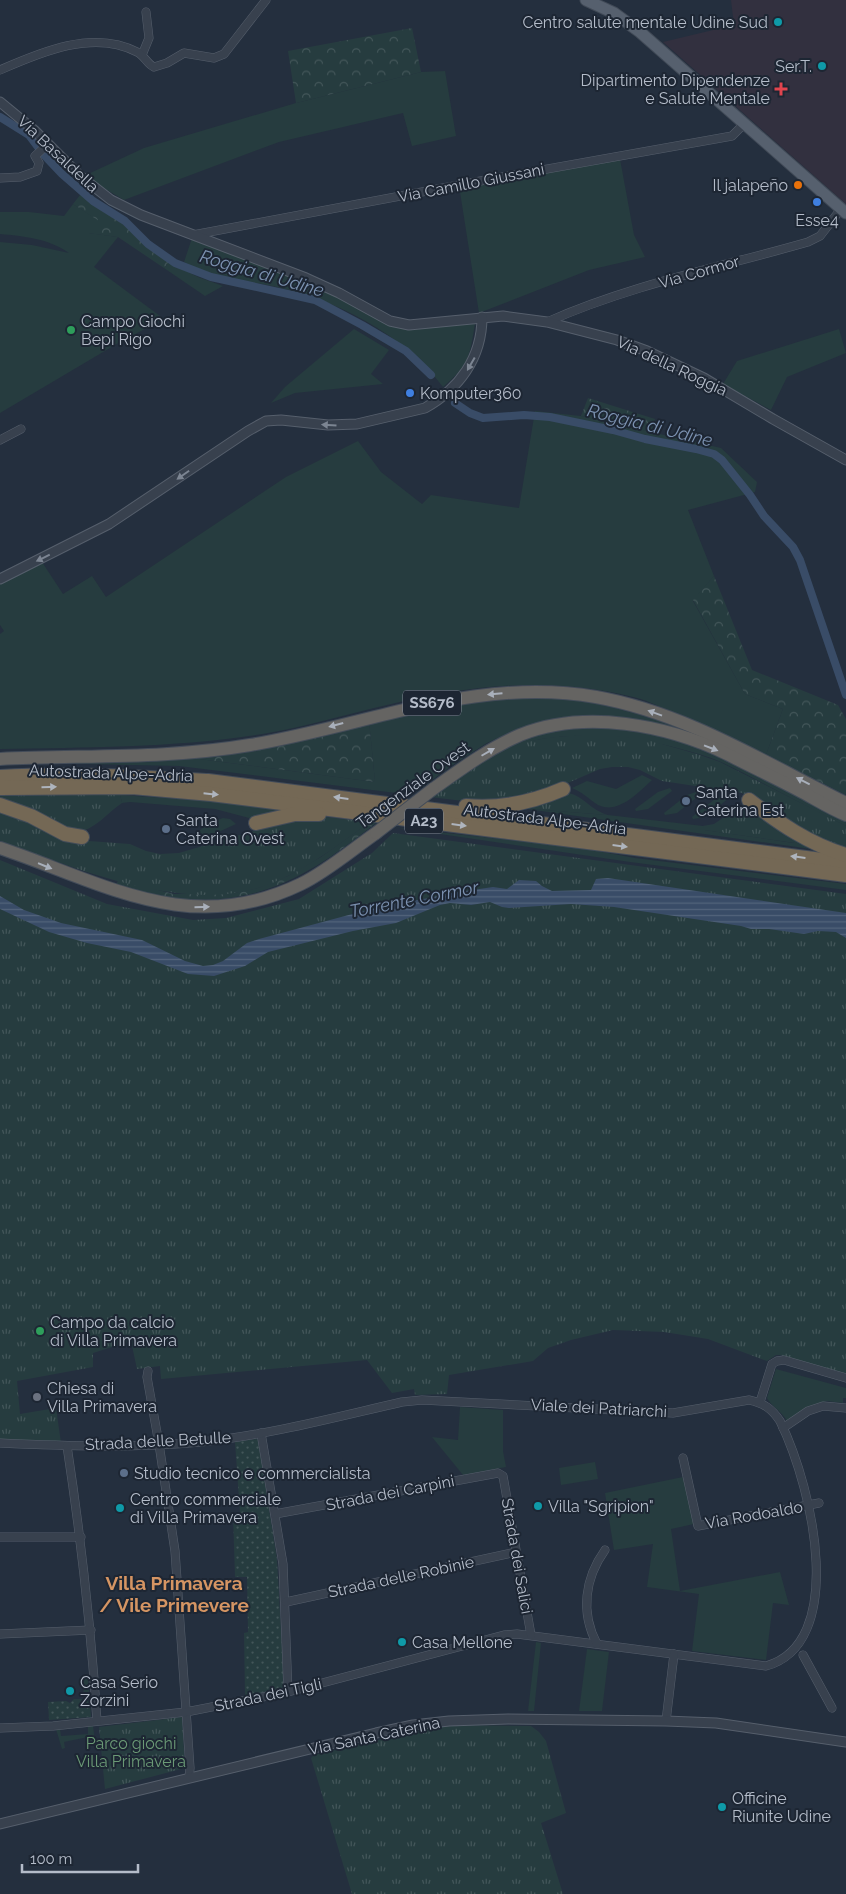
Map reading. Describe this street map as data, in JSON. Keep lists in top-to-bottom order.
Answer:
{
  "streets": {
    "highway": [
      "SS676",
      "Autostrada Alpe-Adria",
      "Tangenziale Ovest",
      "A23"
    ],
    "street": [
      "Via Basaldella",
      "Via Camillo Giussani",
      "Via Cormor",
      "Via della Roggia",
      "Viale dei Patriarchi",
      "Strada delle Betulle",
      "Strada dei Carpini",
      "Via Rodoaldo",
      "Strada dei Salici",
      "Strada delle Robinie",
      "Strada dei Tigli",
      "Via Santa Caterina"
    ]
  },
  "crossings": [
    ["Via Basaldella", "Via Camillo Giussani"],
    ["Via Basaldella", "Via della Roggia"],
    ["Via Cormor", "Via della Roggia"],
    ["Viale dei Patriarchi", "Strada delle Betulle"],
    ["Strada dei Carpini", "Strada dei Salici"],
    ["Strada dei Salici", "Strada delle Robinie"],
    ["Strada dei Salici", "Strada dei Tigli"]
  ],
  "districts": ["Villa Primavera / Vile Primevere"],
  "water": ["Roggia di Udine", "Torrente Cormor"],
  "parks": ["Parco giochi Villa Primavera"],
  "places": {
    "other": [
      "Centro salute mentale Udine Sud",
      "Ser.T.",
      "Il jalapeño",
      "Esse4",
      "Campo Giochi Bepi Rigo",
      "Komputer360",
      "Santa Caterina Est",
      "Santa Caterina Ovest",
      "Campo da calcio di Villa Primavera",
      "Chiesa di Villa Primavera",
      "Studio tecnico e commercialista",
      "Villa \"Sgripion\"",
      "Centro commerciale di Villa Primavera",
      "Casa Mellone",
      "Casa Serio Zorzini",
      "Officine Riunite Udine"
    ],
    "health": ["Dipartimento Dipendenze e Salute Mentale"]
  },
  "scale_bar": "100 m"
}
